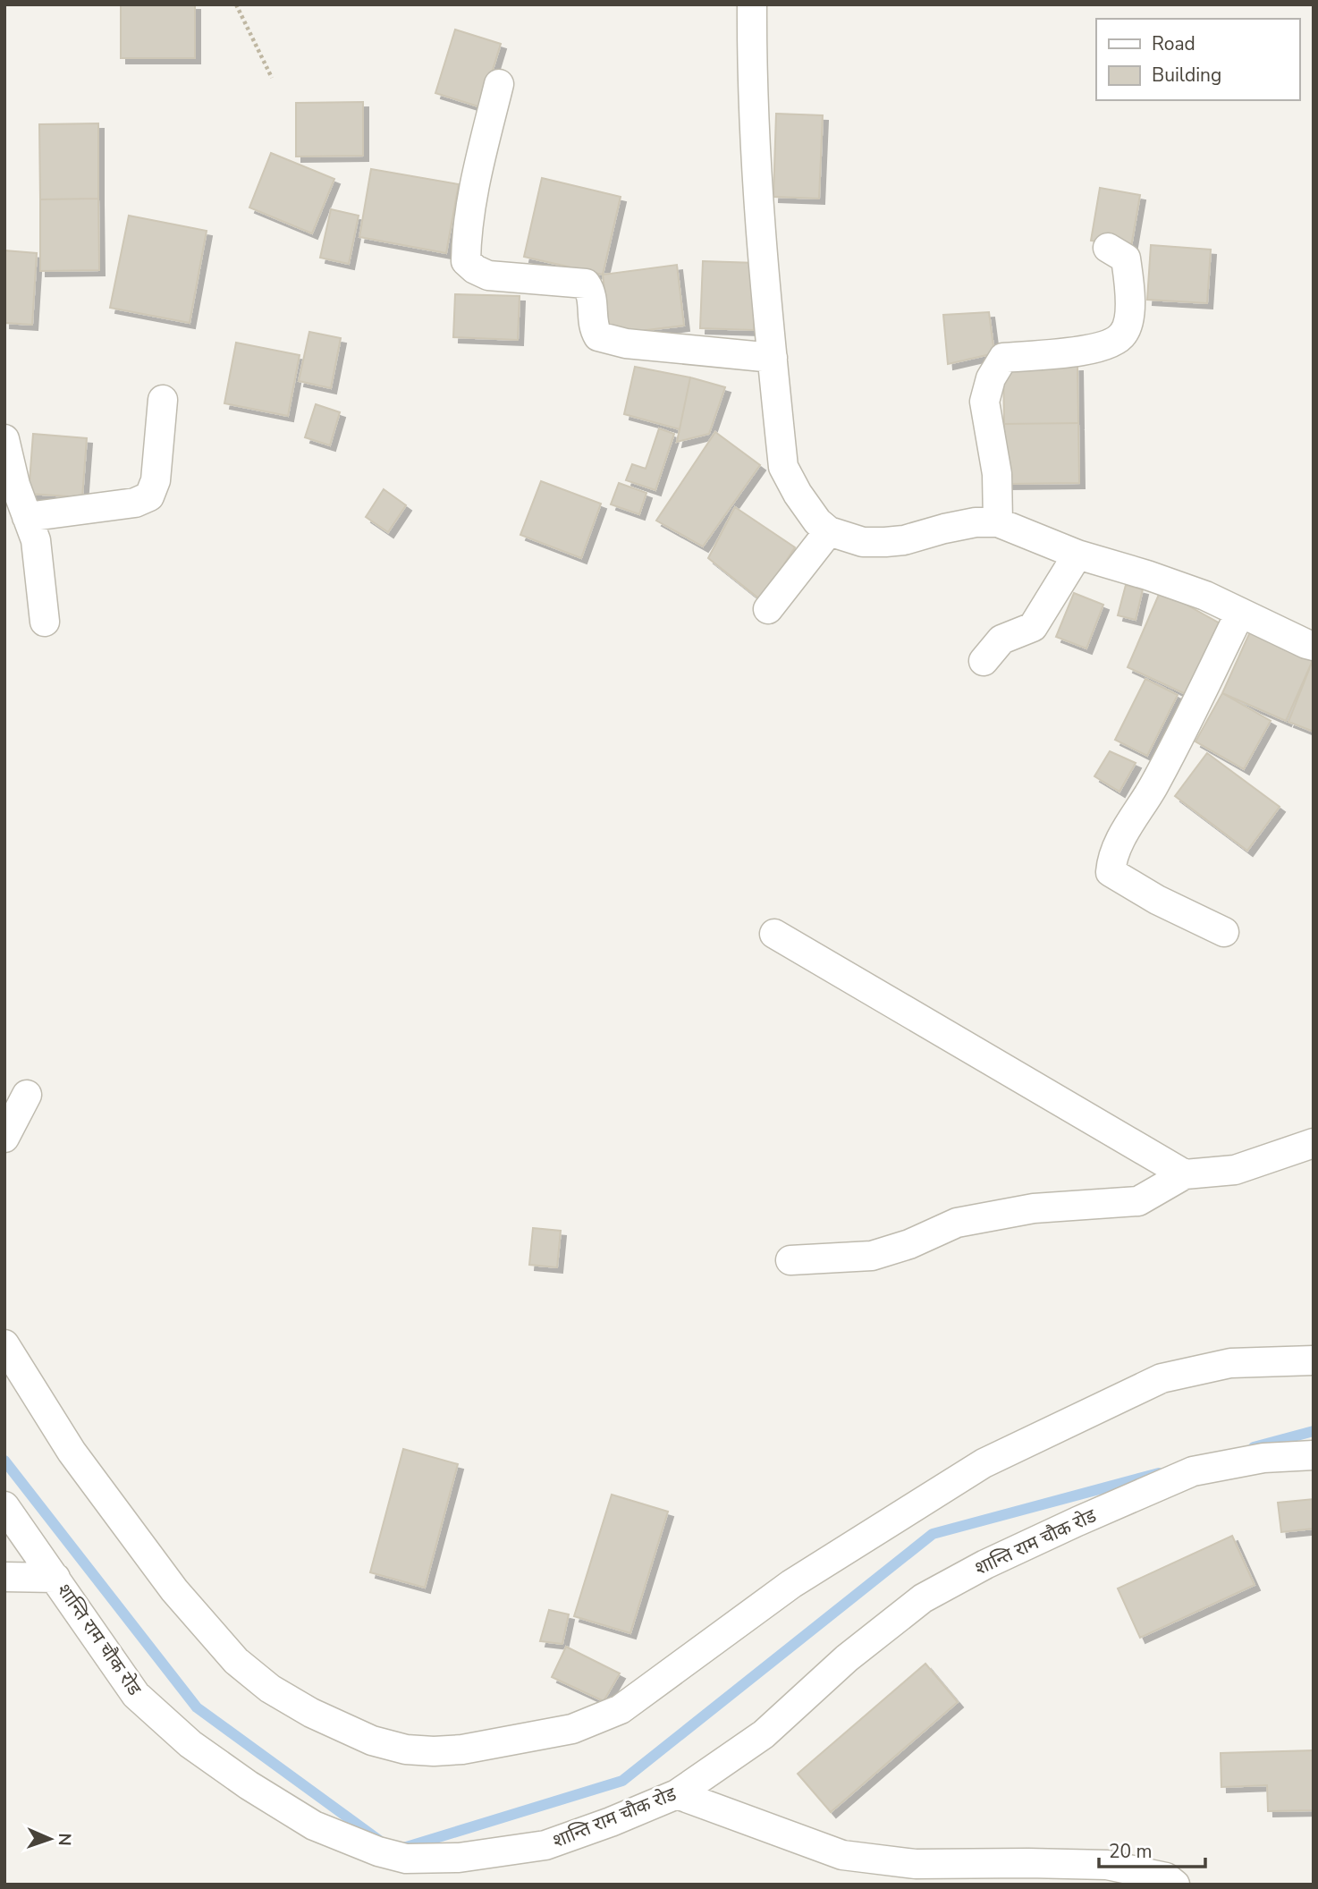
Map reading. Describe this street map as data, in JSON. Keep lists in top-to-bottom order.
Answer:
{
  "streets": {
    "street": ["शान्ति राम चौक रोड"]
  },
  "legend": ["Road", "Building"],
  "scale_bar": "20 m",
  "north": "right"
}
